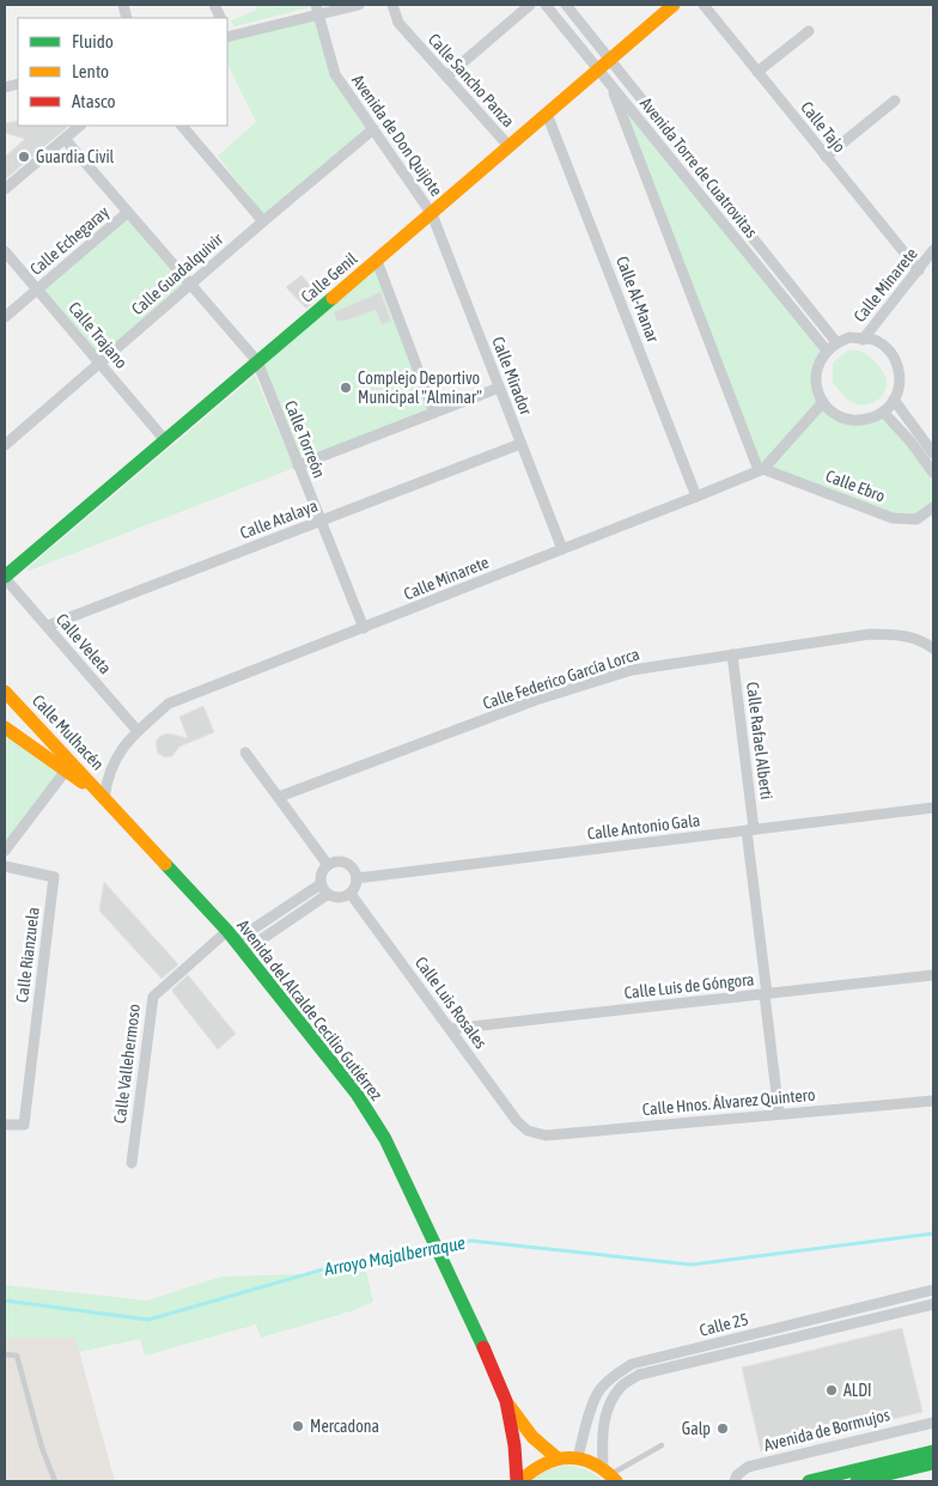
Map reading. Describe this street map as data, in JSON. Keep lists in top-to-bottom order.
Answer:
{
  "streets": {
    "street": [
      "Calle Sancho Panza",
      "Calle Tajo",
      "Avenida de Don Quijote",
      "Avenida Torre de Cuatrovitas",
      "Calle Echegaray",
      "Calle Guadalquivir",
      "Calle Genil",
      "Calle Minarete",
      "Calle Al-Manar",
      "Calle Trajano",
      "Calle Mirador",
      "Calle Torreón",
      "Calle Ebro",
      "Calle Atalaya",
      "Calle Veleta",
      "Calle Federico García Lorca",
      "Calle Mulhacén",
      "Calle Rafael Alberti",
      "Calle Antonio Gala",
      "Calle Rianzuela",
      "Calle Luis de Góngora",
      "Calle Luis Rosales",
      "Avenida del Alcalde Cecilio Gutiérrez",
      "Calle Vallehermoso",
      "Calle Hnos. Álvarez Quintero",
      "Calle 25",
      "Avenida de Bormujos"
    ]
  },
  "crossings": [
    ["Calle Sancho Panza", "Calle Genil"],
    ["Calle Tajo", "Calle Minarete"],
    ["Avenida de Don Quijote", "Calle Guadalquivir"],
    ["Avenida de Don Quijote", "Calle Genil"],
    ["Avenida de Don Quijote", "Calle Mirador"],
    ["Avenida Torre de Cuatrovitas", "Calle Genil"],
    ["Avenida Torre de Cuatrovitas", "Calle Minarete"],
    ["Calle Echegaray", "Calle Trajano"],
    ["Calle Guadalquivir", "Calle Trajano"],
    ["Calle Genil", "Calle Al-Manar"],
    ["Calle Genil", "Calle Trajano"],
    ["Calle Genil", "Calle Mirador"],
    ["Calle Genil", "Calle Torreón"],
    ["Calle Genil", "Calle Veleta"],
    ["Calle Minarete", "Calle Al-Manar"],
    ["Calle Minarete", "Calle Mirador"],
    ["Calle Minarete", "Calle Torreón"],
    ["Calle Minarete", "Calle Ebro"],
    ["Calle Minarete", "Calle Veleta"],
    ["Calle Minarete", "Calle Mulhacén"],
    ["Calle Minarete", "Avenida del Alcalde Cecilio Gutiérrez"],
    ["Calle Mirador", "Calle Atalaya"],
    ["Calle Torreón", "Calle Atalaya"],
    ["Calle Atalaya", "Calle Veleta"],
    ["Calle Federico García Lorca", "Calle Rafael Alberti"],
    ["Calle Mulhacén", "Avenida del Alcalde Cecilio Gutiérrez"],
    ["Calle Rafael Alberti", "Calle Antonio Gala"],
    ["Calle Rafael Alberti", "Calle Luis de Góngora"],
    ["Calle Rafael Alberti", "Calle Hnos. Álvarez Quintero"],
    ["Calle Antonio Gala", "Calle Luis Rosales"],
    ["Calle Luis de Góngora", "Calle Luis Rosales"],
    ["Calle Luis Rosales", "Calle Hnos. Álvarez Quintero"],
    ["Avenida del Alcalde Cecilio Gutiérrez", "Calle Vallehermoso"]
  ],
  "water": ["Arroyo Majalberraque"],
  "places": [
    "Guardia Civil",
    "Complejo Deportivo Municipal \"Alminar\"",
    "ALDI",
    "Mercadona",
    "Galp"
  ],
  "legend": ["Fluido", "Lento", "Atasco"]
}
